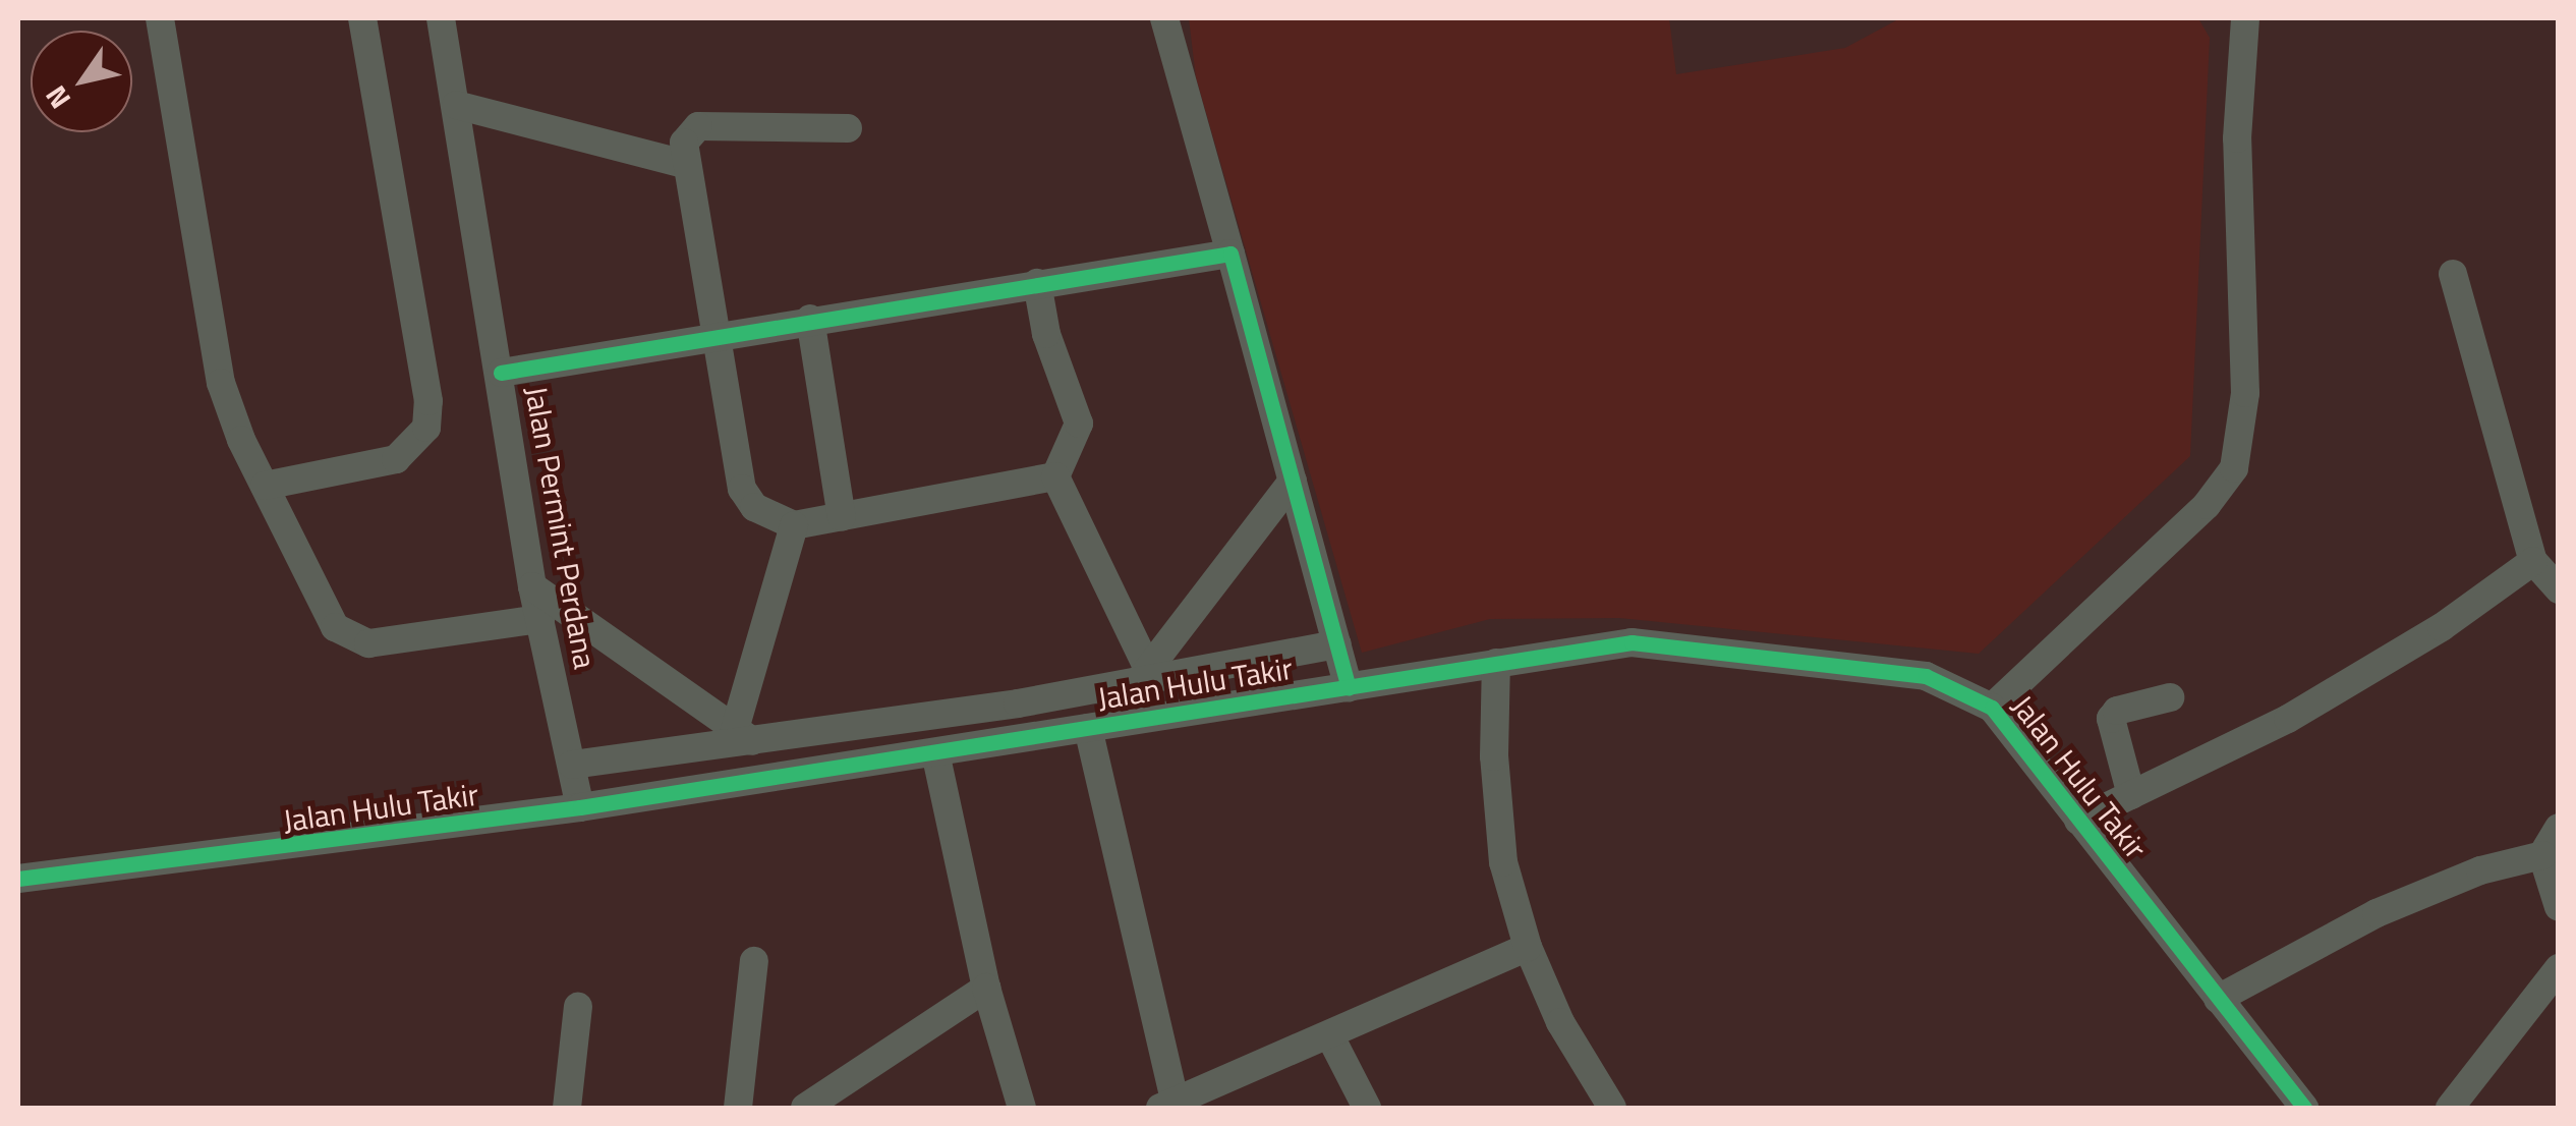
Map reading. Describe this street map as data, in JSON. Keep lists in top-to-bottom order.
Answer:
{
  "streets": {
    "street": ["Jalan Permint Perdana", "Jalan Hulu Takir"]
  },
  "crossings": [
    ["Jalan Permint Perdana", "Jalan Hulu Takir"]
  ],
  "north": "bottom left"
}
